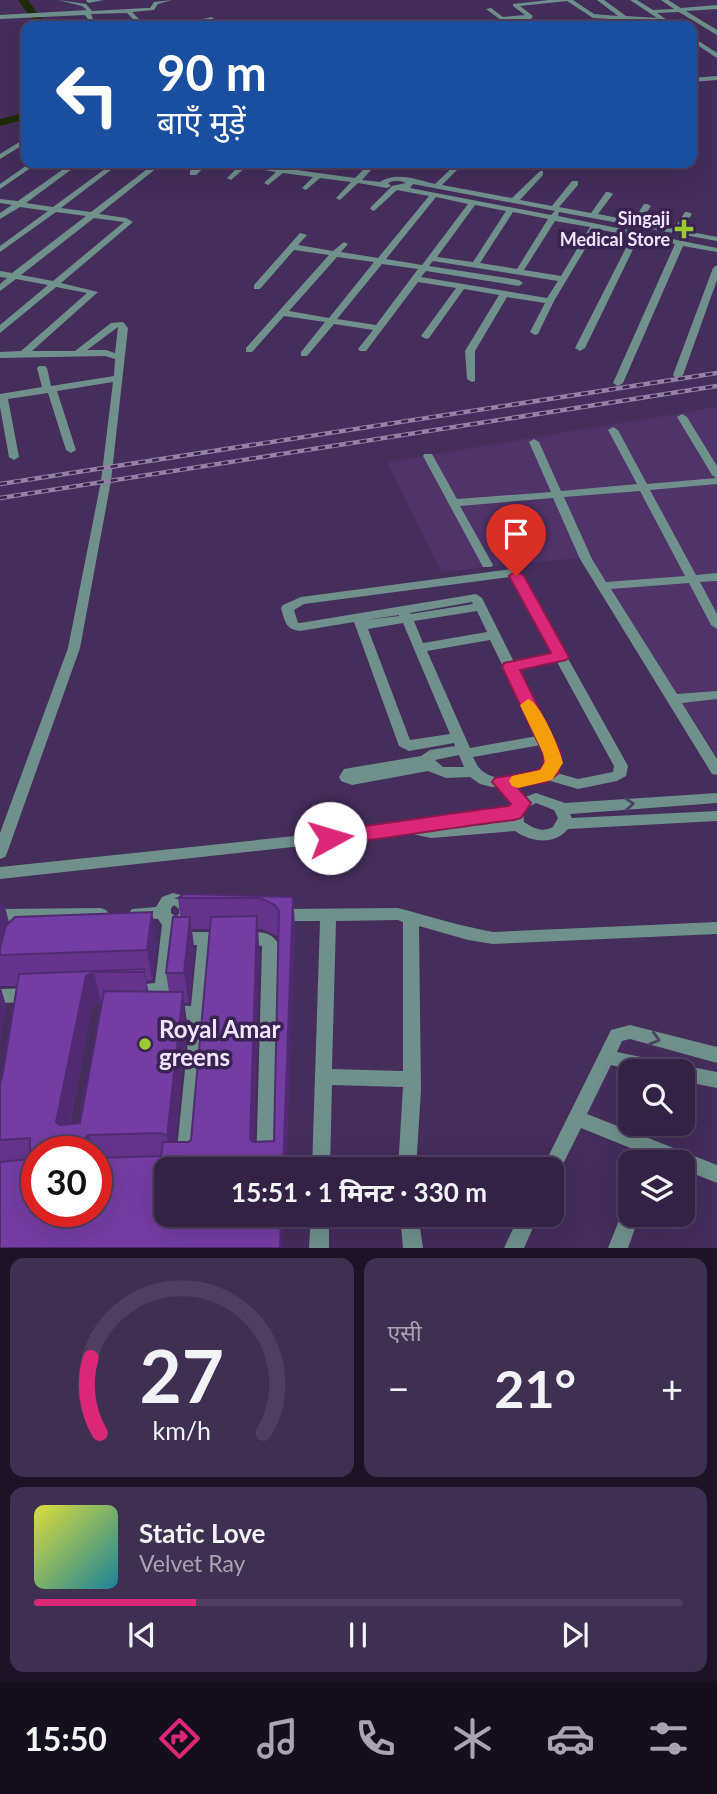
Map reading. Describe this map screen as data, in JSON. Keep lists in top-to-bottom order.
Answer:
{
  "places": {
    "health": ["Singaji Medical Store"],
    "other": ["Royal Amar greens"]
  },
  "page": {
    "turn": ["90 m", "बाएँ मुड़ें"],
    "limit": "30",
    "trip": "15:51 · 1 मिनट · 330 m",
    "tile": "एसी",
    "heat": ["−", "21°", "+"],
    "song": ["Static Love", "Velvet Ray"],
    "tabs": "15:50",
    "gauge": ["27", "km/h"]
  }
}
